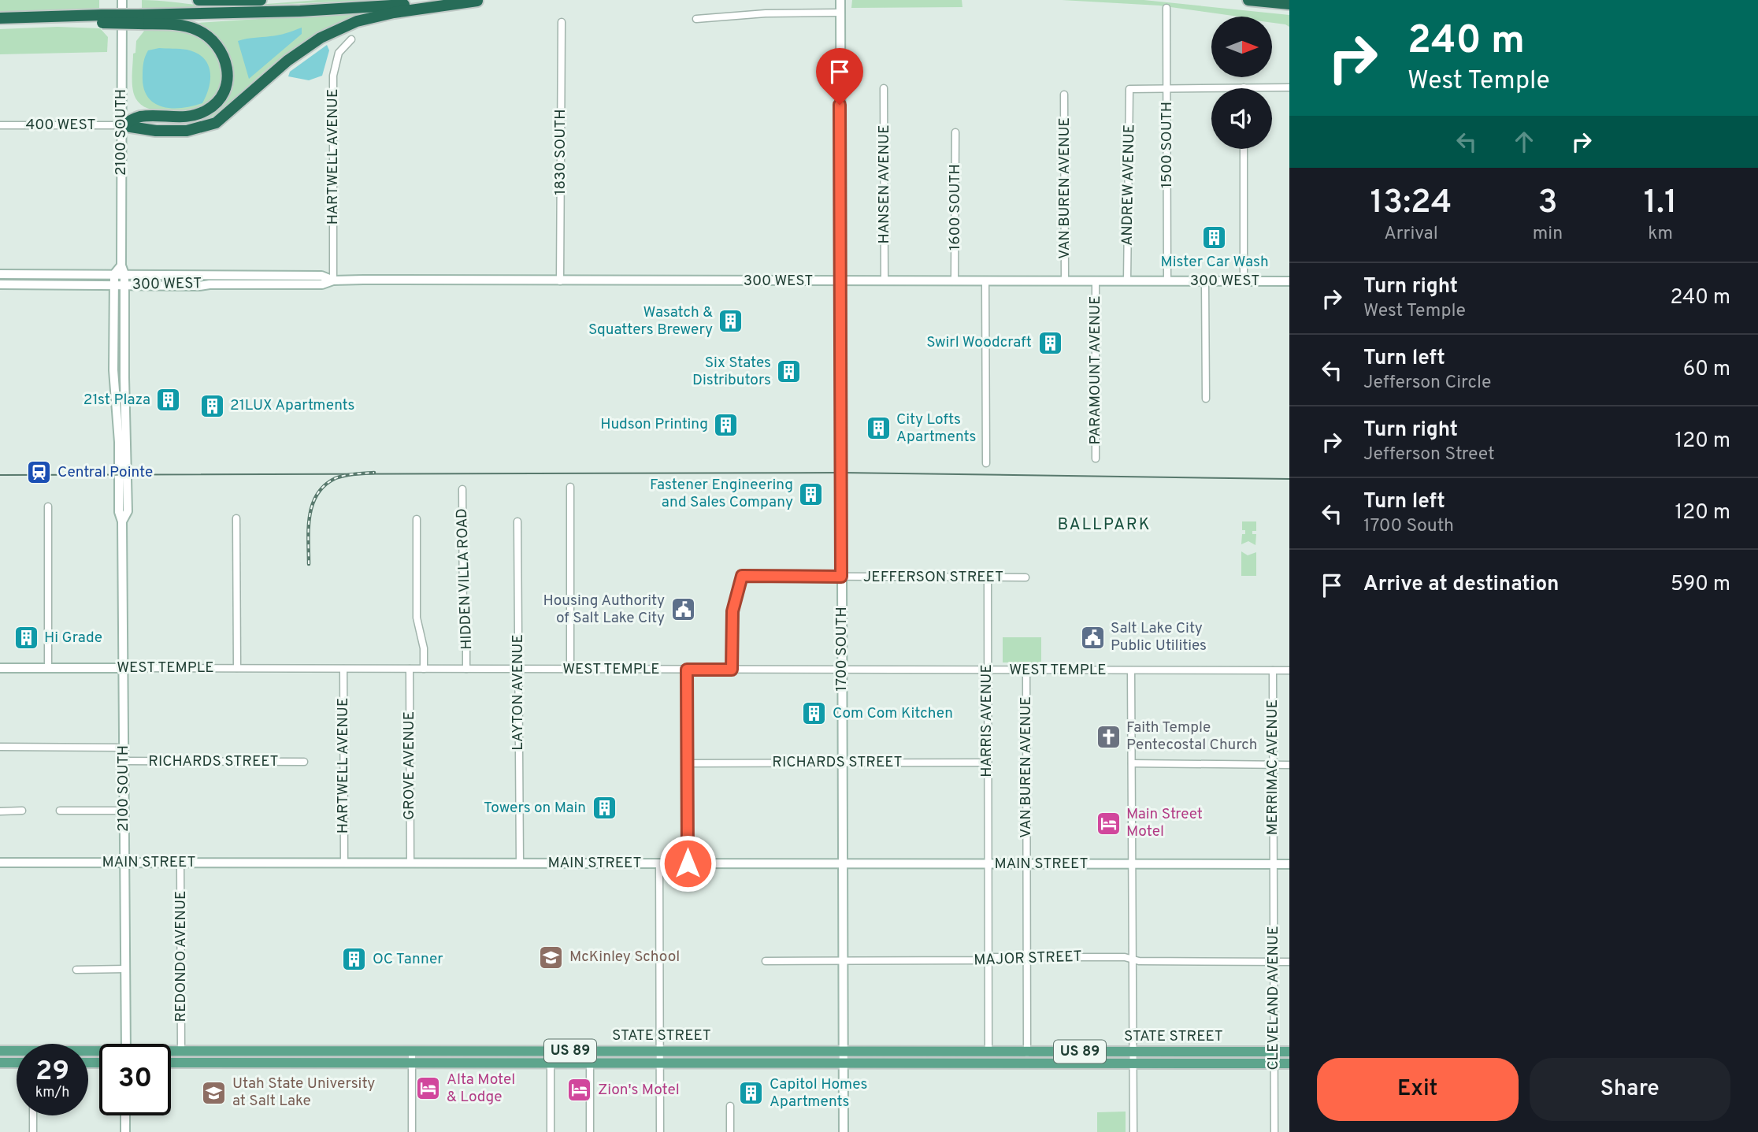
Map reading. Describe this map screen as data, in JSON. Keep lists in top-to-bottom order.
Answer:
{
  "streets": {
    "main road": [
      "2100 SOUTH",
      "300 WEST",
      "1700 SOUTH",
      "WEST TEMPLE",
      "MAIN STREET",
      "STATE STREET",
      "US 89"
    ],
    "street": [
      "400 WEST",
      "1500 SOUTH",
      "1830 SOUTH",
      "HARTWELL AVENUE",
      "HANSEN AVENUE",
      "ANDREW AVENUE",
      "VAN BUREN AVENUE",
      "1600 SOUTH",
      "PARAMOUNT AVENUE",
      "JEFFERSON STREET",
      "HIDDEN VILLA ROAD",
      "LAYTON AVENUE",
      "HARRIS AVENUE",
      "RICHARDS STREET",
      "GROVE AVENUE",
      "MERRIMAC AVENUE",
      "REDONDO AVENUE",
      "MAJOR STREET",
      "CLEVELAND AVENUE"
    ]
  },
  "crossings": [
    ["400 WEST", "2100 SOUTH"],
    ["2100 SOUTH", "300 WEST"],
    ["2100 SOUTH", "WEST TEMPLE"],
    ["2100 SOUTH", "RICHARDS STREET"],
    ["2100 SOUTH", "MAIN STREET"],
    ["1500 SOUTH", "ANDREW AVENUE"],
    ["1500 SOUTH", "300 WEST"],
    ["1830 SOUTH", "300 WEST"],
    ["HARTWELL AVENUE", "300 WEST"],
    ["HARTWELL AVENUE", "WEST TEMPLE"],
    ["HARTWELL AVENUE", "MAIN STREET"],
    ["HANSEN AVENUE", "300 WEST"],
    ["ANDREW AVENUE", "300 WEST"],
    ["VAN BUREN AVENUE", "300 WEST"],
    ["VAN BUREN AVENUE", "WEST TEMPLE"],
    ["VAN BUREN AVENUE", "MAIN STREET"],
    ["VAN BUREN AVENUE", "MAJOR STREET"],
    ["VAN BUREN AVENUE", "STATE STREET"],
    ["1600 SOUTH", "300 WEST"],
    ["300 WEST", "PARAMOUNT AVENUE"],
    ["300 WEST", "1700 SOUTH"],
    ["JEFFERSON STREET", "1700 SOUTH"],
    ["JEFFERSON STREET", "WEST TEMPLE"],
    ["JEFFERSON STREET", "HARRIS AVENUE"],
    ["HIDDEN VILLA ROAD", "WEST TEMPLE"],
    ["1700 SOUTH", "WEST TEMPLE"],
    ["1700 SOUTH", "RICHARDS STREET"],
    ["1700 SOUTH", "MAIN STREET"],
    ["1700 SOUTH", "MAJOR STREET"],
    ["1700 SOUTH", "STATE STREET"],
    ["WEST TEMPLE", "LAYTON AVENUE"],
    ["WEST TEMPLE", "HARRIS AVENUE"],
    ["WEST TEMPLE", "GROVE AVENUE"],
    ["WEST TEMPLE", "MERRIMAC AVENUE"],
    ["LAYTON AVENUE", "MAIN STREET"],
    ["HARRIS AVENUE", "RICHARDS STREET"],
    ["HARRIS AVENUE", "MAIN STREET"],
    ["HARRIS AVENUE", "MAJOR STREET"],
    ["HARRIS AVENUE", "STATE STREET"],
    ["GROVE AVENUE", "MAIN STREET"],
    ["MERRIMAC AVENUE", "MAIN STREET"],
    ["MERRIMAC AVENUE", "CLEVELAND AVENUE"],
    ["MAIN STREET", "REDONDO AVENUE"],
    ["MAIN STREET", "CLEVELAND AVENUE"],
    ["REDONDO AVENUE", "STATE STREET"],
    ["MAJOR STREET", "CLEVELAND AVENUE"],
    ["CLEVELAND AVENUE", "STATE STREET"]
  ],
  "districts": ["BALLPARK"],
  "places": {
    "building": [
      "Mister Car Wash",
      "Wasatch & Squatters Brewery",
      "Swirl Woodcraft",
      "Six States Distributors",
      "21st Plaza",
      "21LUX Apartments",
      "Hudson Printing",
      "City Lofts Apartments",
      "Fastener Engineering and Sales Company",
      "Hi Grade",
      "Com Com Kitchen",
      "Towers on Main",
      "OC Tanner",
      "Capitol Homes Apartments"
    ],
    "station": ["Central Pointe"],
    "public building": ["Housing Authority of Salt Lake City", "Salt Lake City Public Utilities"],
    "church": ["Faith Temple Pentecostal Church"],
    "hotel": ["Main Street Motel", "Alta Motel & Lodge", "Zion's Motel"],
    "school or university": ["McKinley School", "Utah State University at Salt Lake"]
  },
  "north": "right",
  "page": {
    "turn": ["240 m", "West Temple"],
    "eta": [
      "13:24",
      "Arrival",
      "3",
      "min",
      "1.1",
      "km"
    ],
    "list": [
      {
        "name": "Turn right",
        "note": "West Temple",
        "value": "240 m"
      },
      {
        "name": "Turn left",
        "note": "Jefferson Circle",
        "value": "60 m"
      },
      {
        "name": "Turn right",
        "note": "Jefferson Street",
        "value": "120 m"
      },
      {
        "name": "Turn left",
        "note": "1700 South",
        "value": "120 m"
      },
      {
        "name": "Arrive at destination",
        "value": "590 m"
      }
    ],
    "speed": "29 km/h",
    "limit": "30",
    "buttons": ["Exit", "Share"]
  }
}
